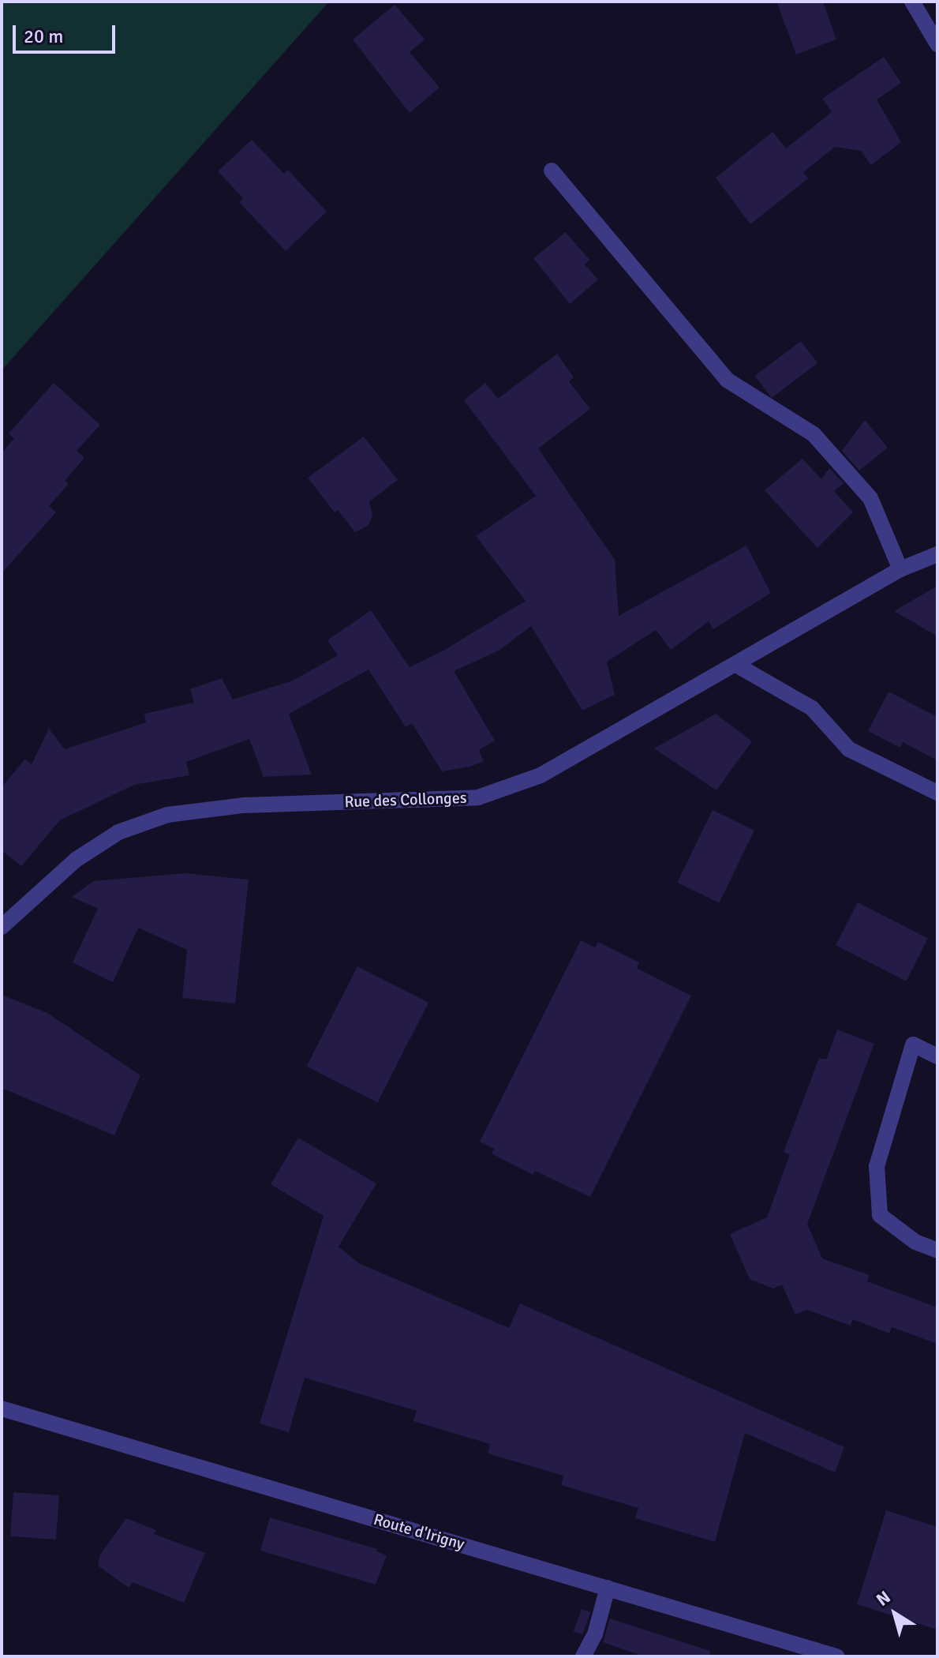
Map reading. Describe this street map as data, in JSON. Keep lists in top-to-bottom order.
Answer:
{
  "streets": {
    "street": ["Rue des Collonges", "Route d'Irigny"]
  },
  "scale_bar": "20 m",
  "north": "top left"
}
